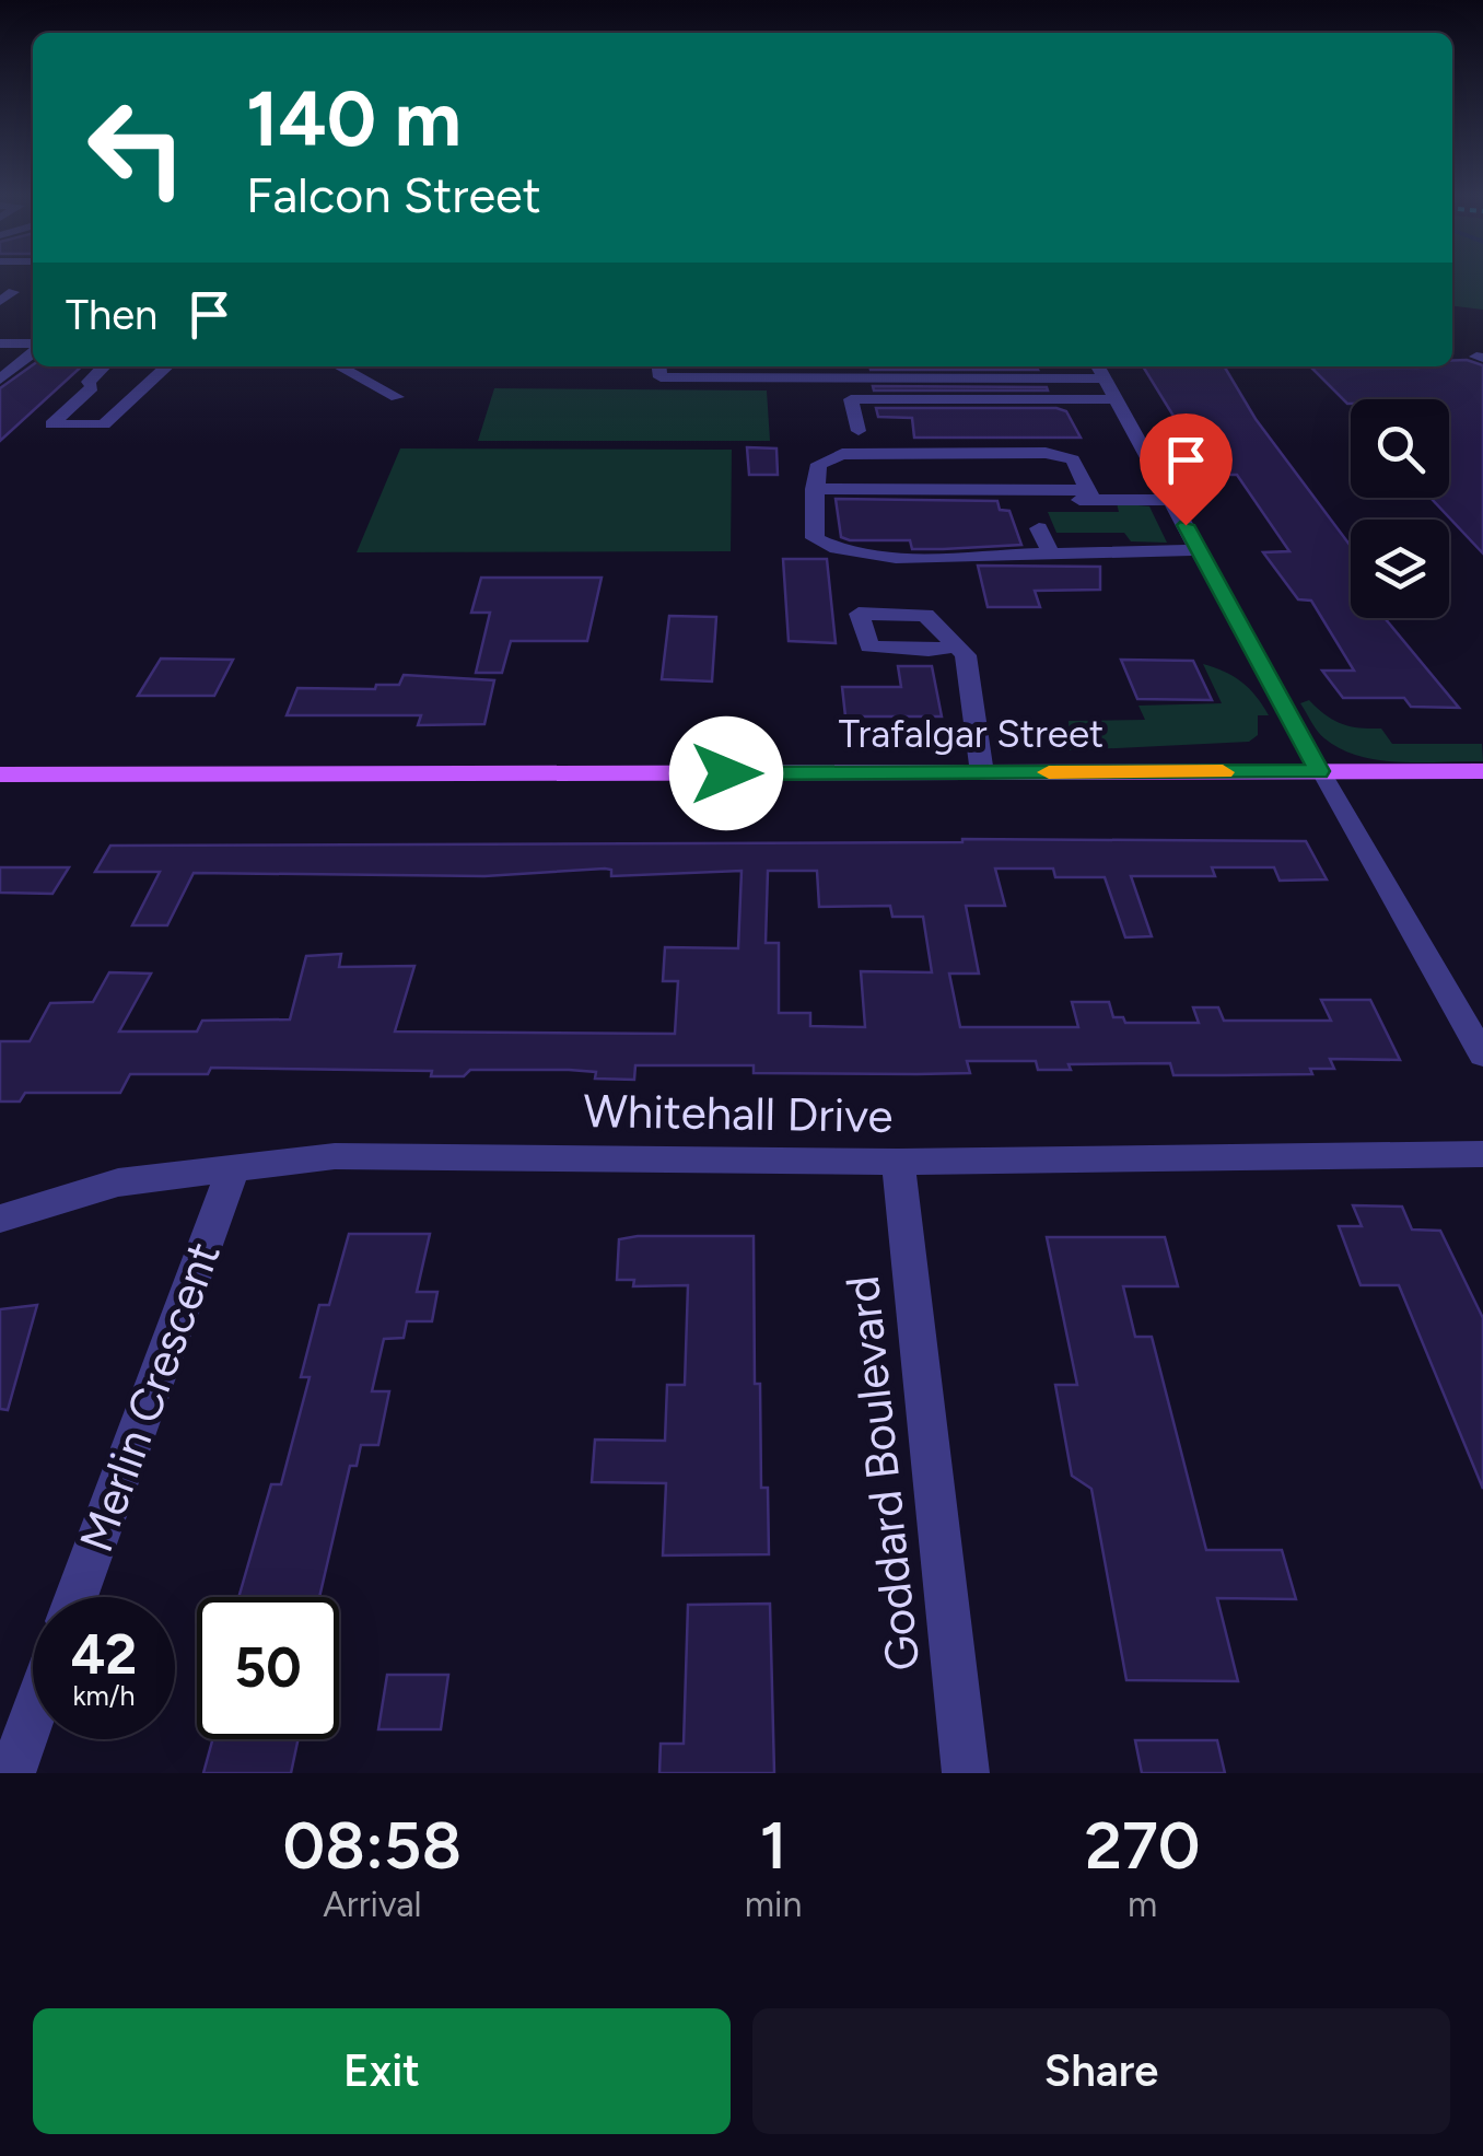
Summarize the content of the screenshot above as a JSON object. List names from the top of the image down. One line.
{"streets":{"main road":["Trafalgar Street"],"street":["Whitehall Drive","Merlin Crescent","Goddard Boulevard"]},"crossings":[["Whitehall Drive","Merlin Crescent"],["Whitehall Drive","Goddard Boulevard"]],"page":{"turn":["140 m","Falcon Street"],"then":"Then","speed":"42 km/h","limit":"50","eta":["08:58","Arrival","1","min","270","m"],"buttons":["Exit","Share"]}}
